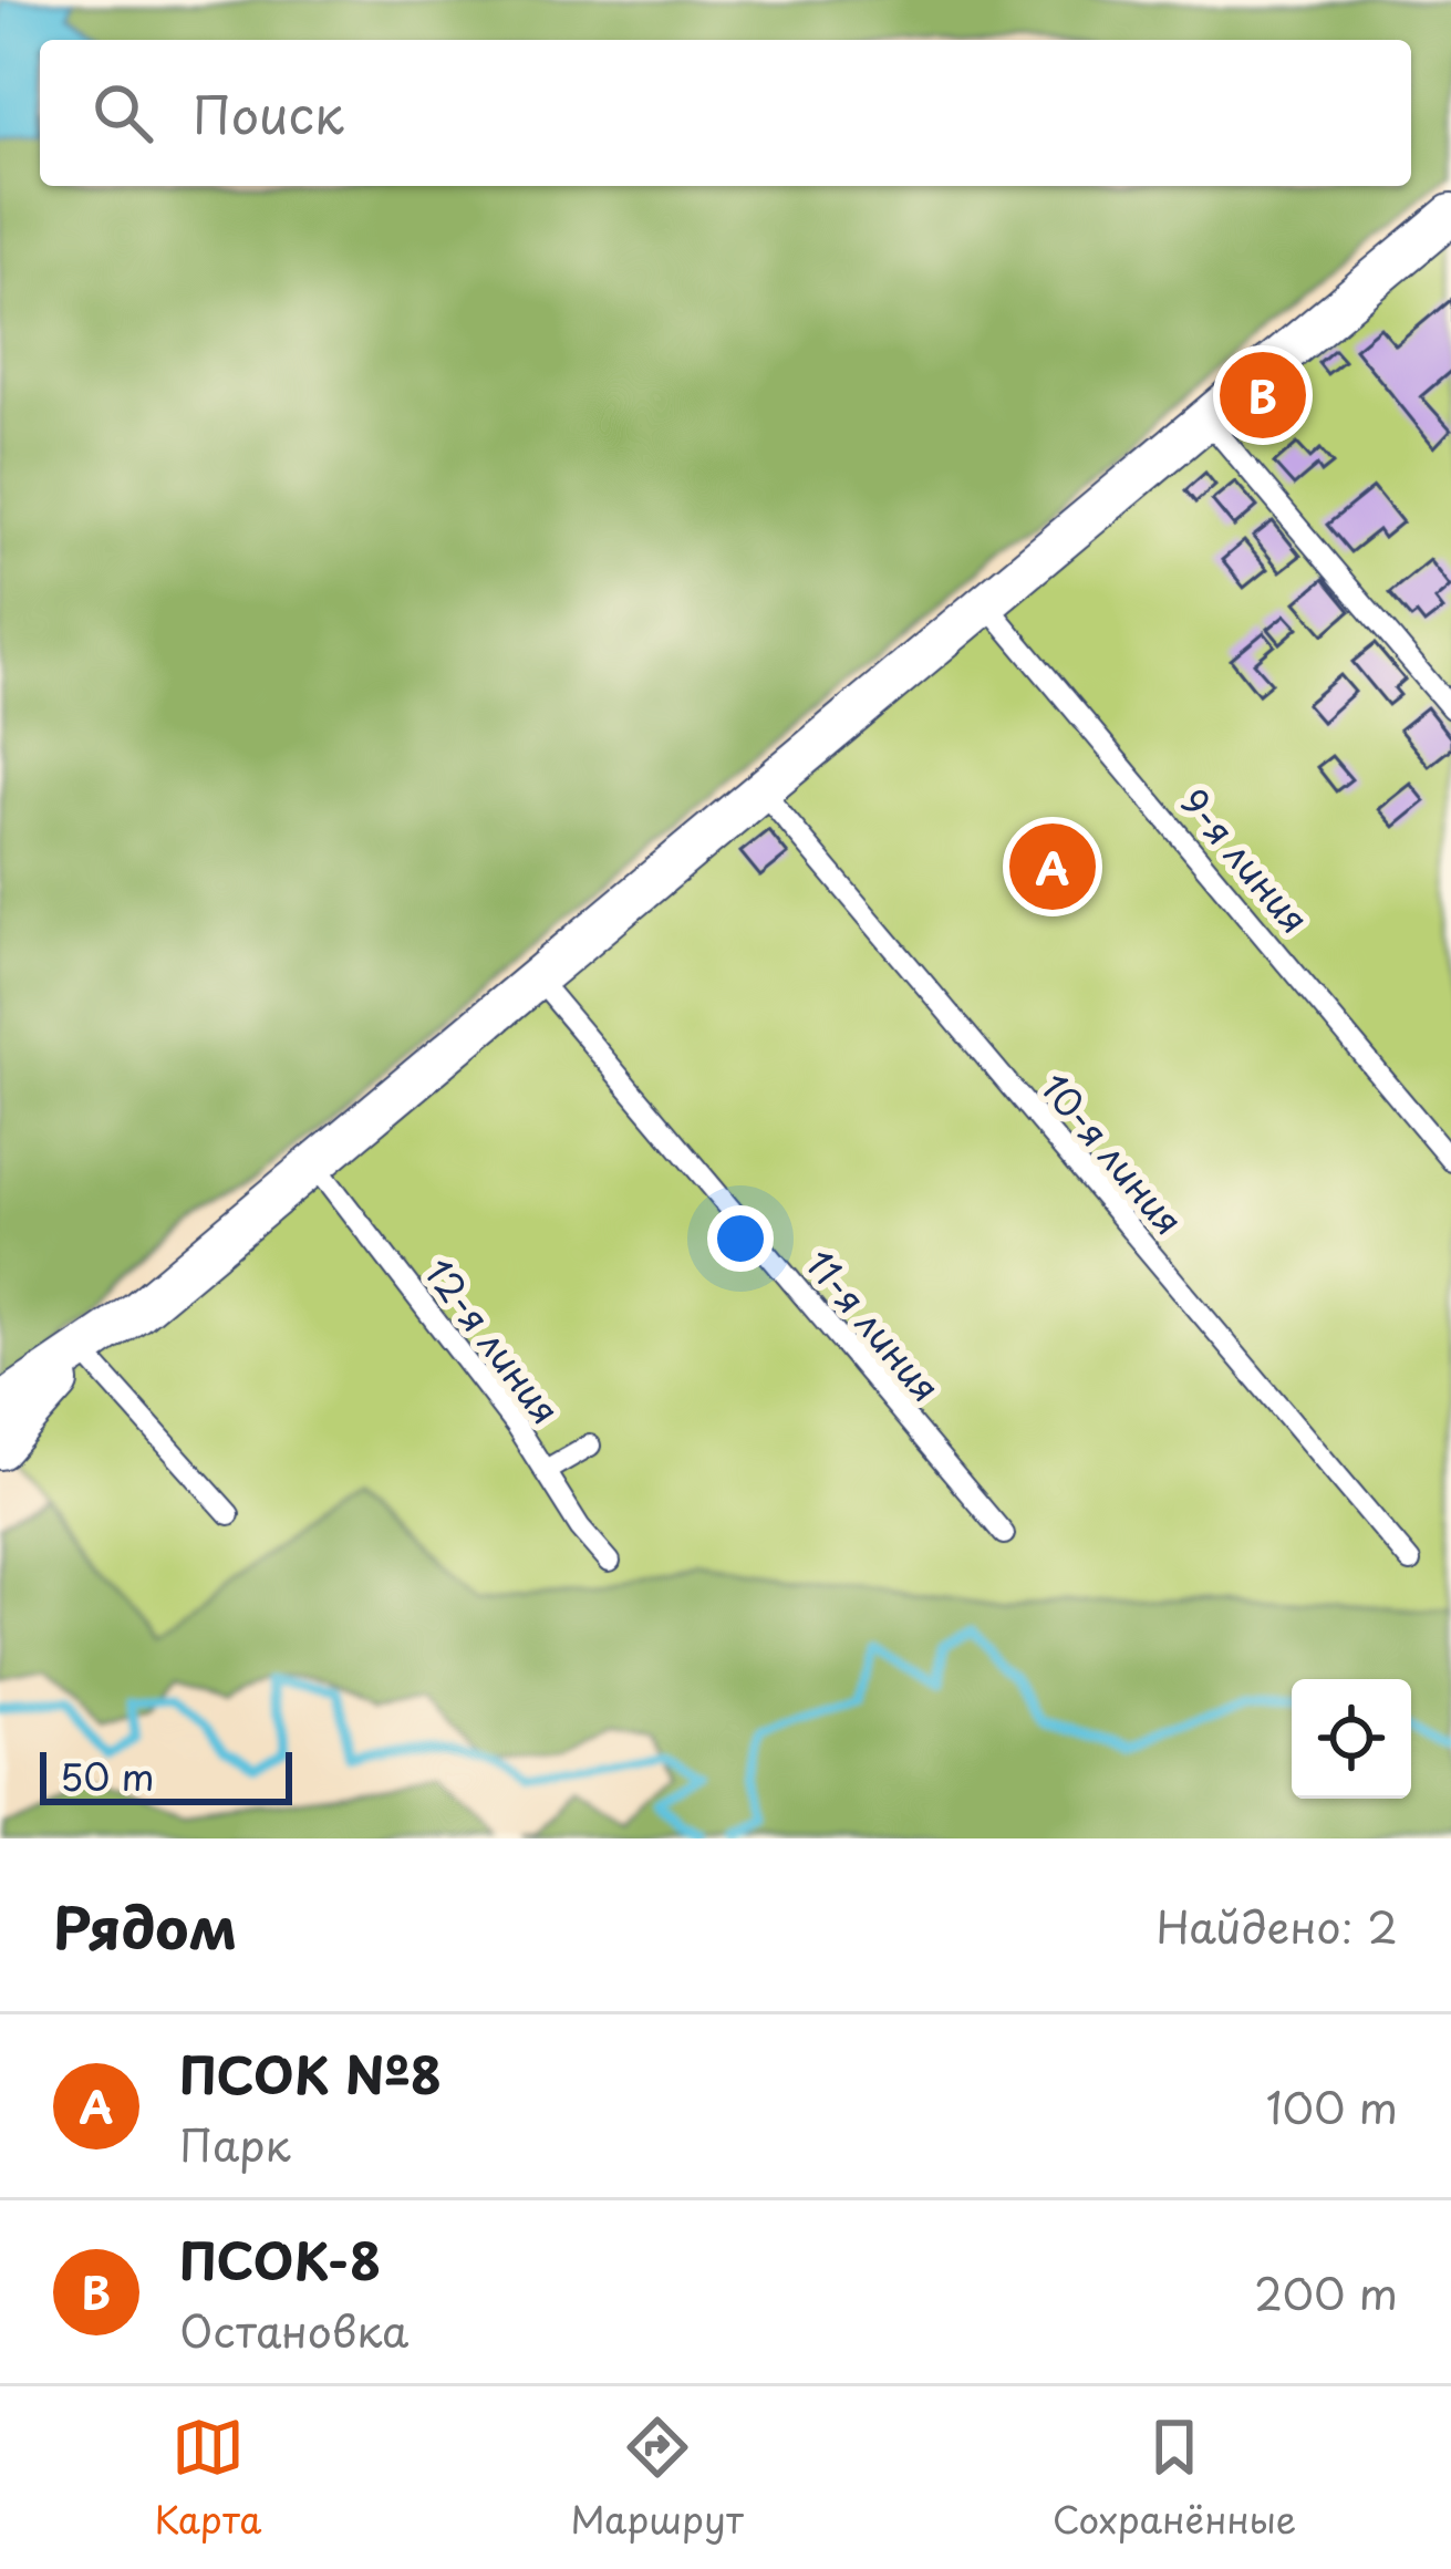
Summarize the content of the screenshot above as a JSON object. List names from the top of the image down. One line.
{"streets":{"lane":["9-я линия","10-я линия","11-я линия","12-я линия"]},"scale_bar":"50 m","page":{"search":"Поиск","pins":["B","A"],"scale":"50 m","heading":["Рядом","Найдено: 2"],"list":[{"mark":"A","name":"ПСОК №8","note":"Парк","value":"100 m"},{"mark":"B","name":"ПСОК-8","note":"Остановка","value":"200 m"}],"nav":["Карта","Маршрут","Сохранённые"]}}
